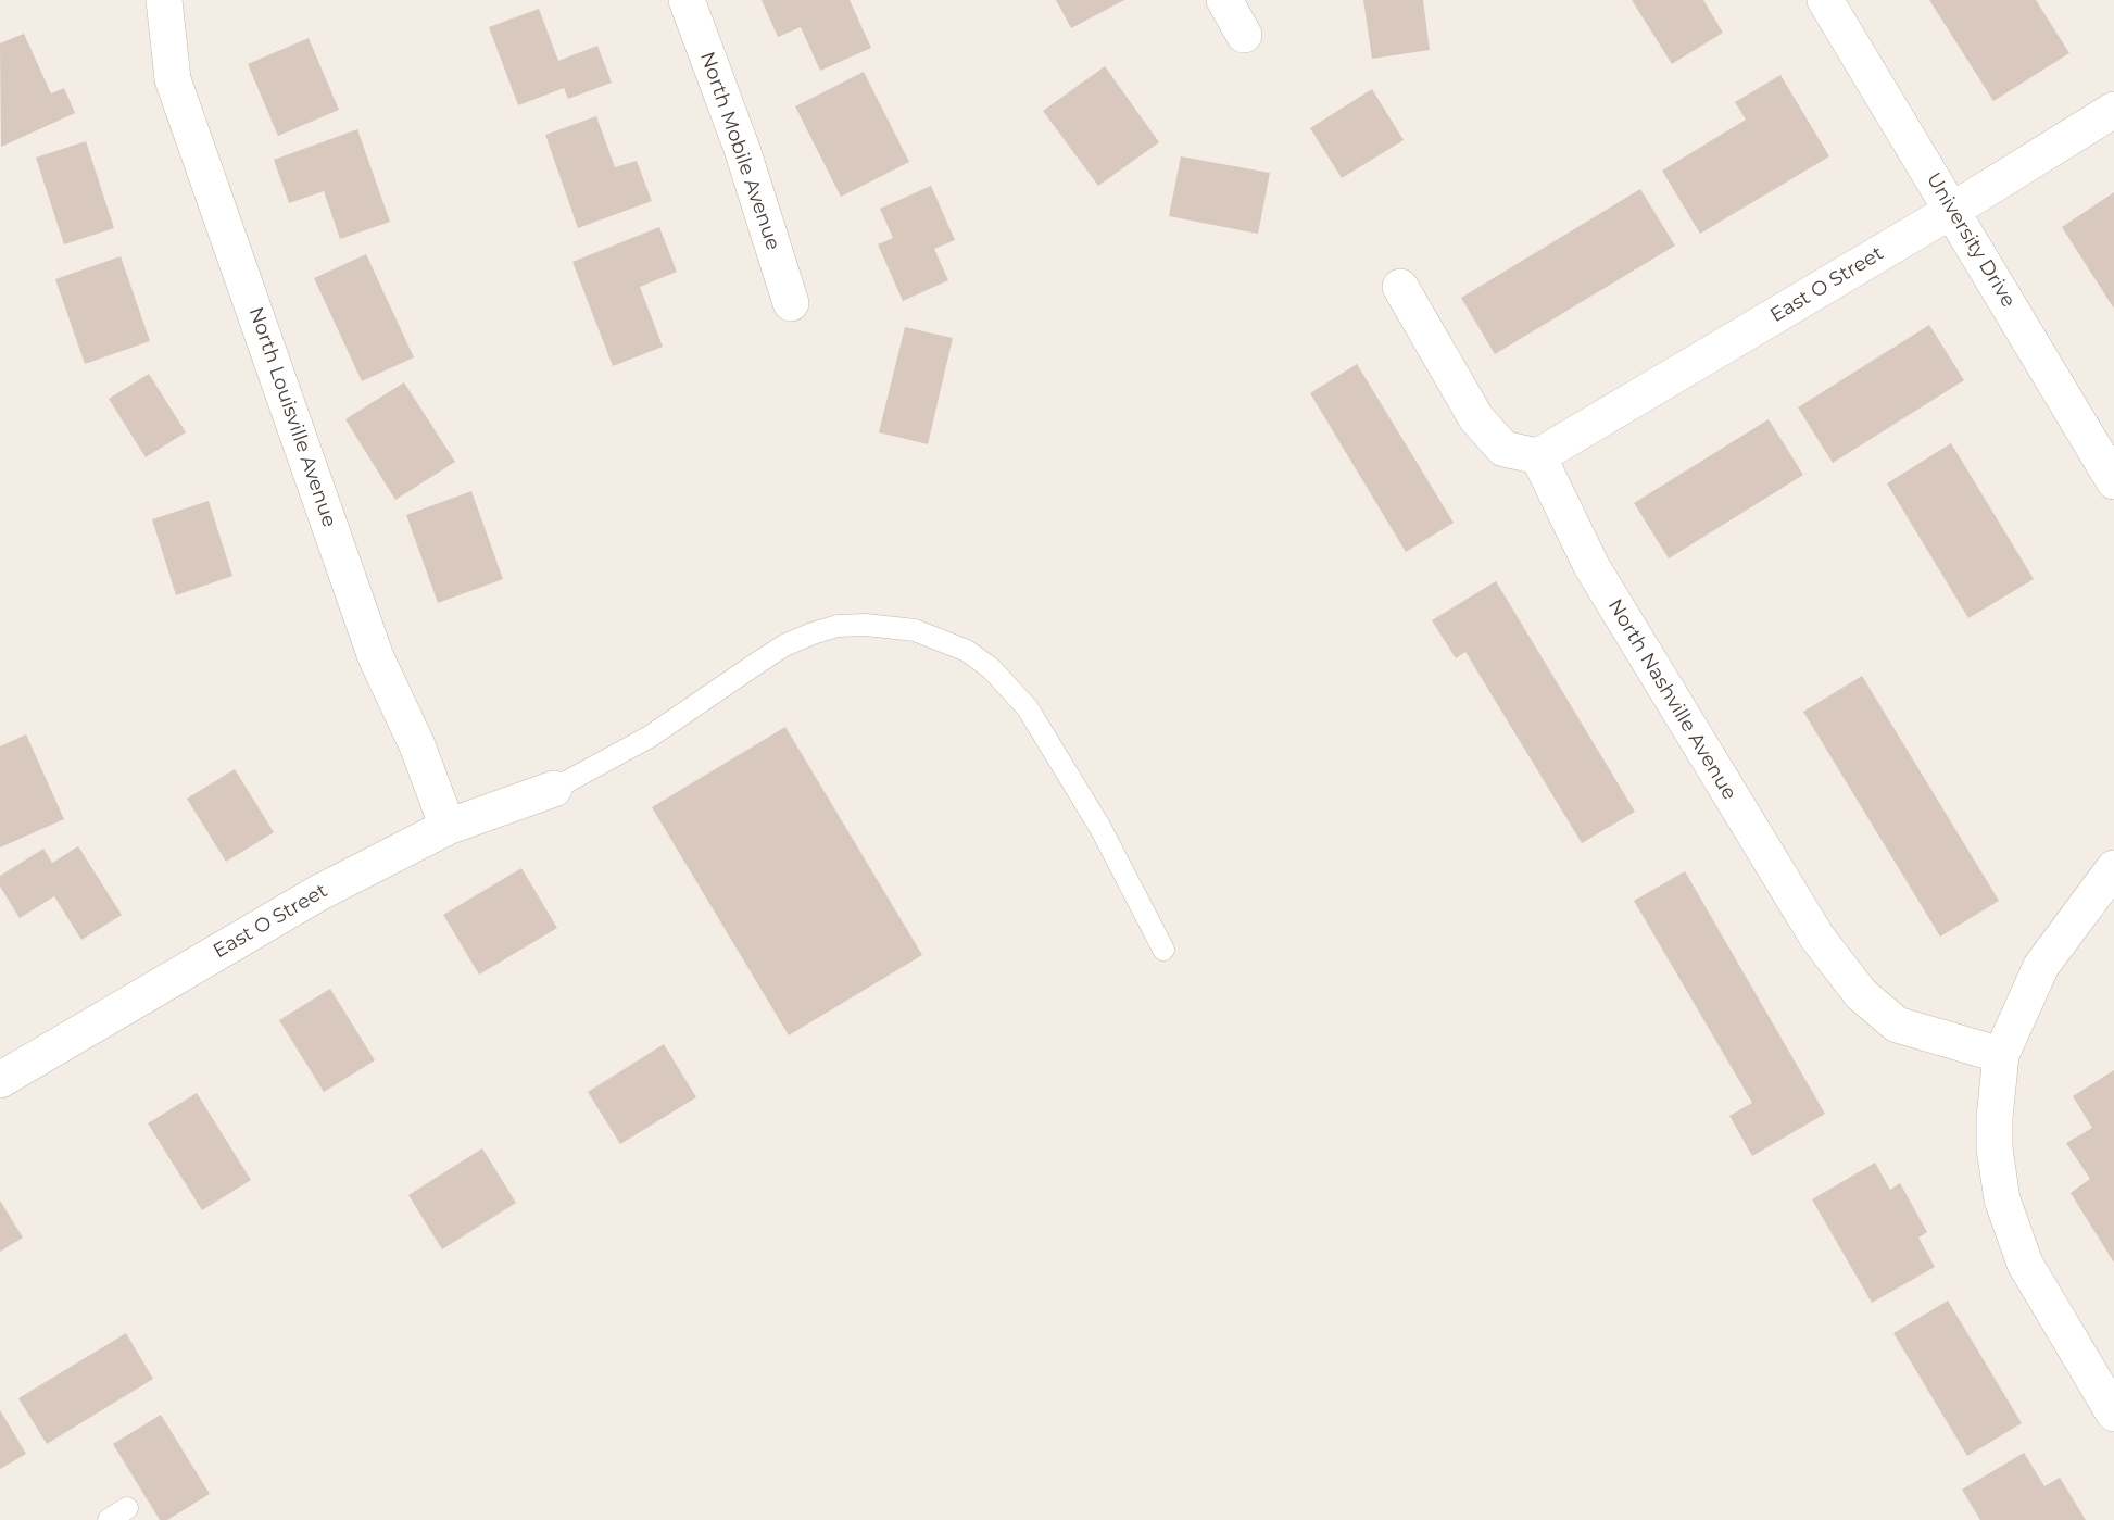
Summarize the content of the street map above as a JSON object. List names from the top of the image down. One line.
{"streets":{"street":["North Mobile Avenue","University Drive","East O Street","North Louisville Avenue","North Nashville Avenue"]},"crossings":[["University Drive","East O Street"],["East O Street","North Louisville Avenue"],["East O Street","North Nashville Avenue"]]}
